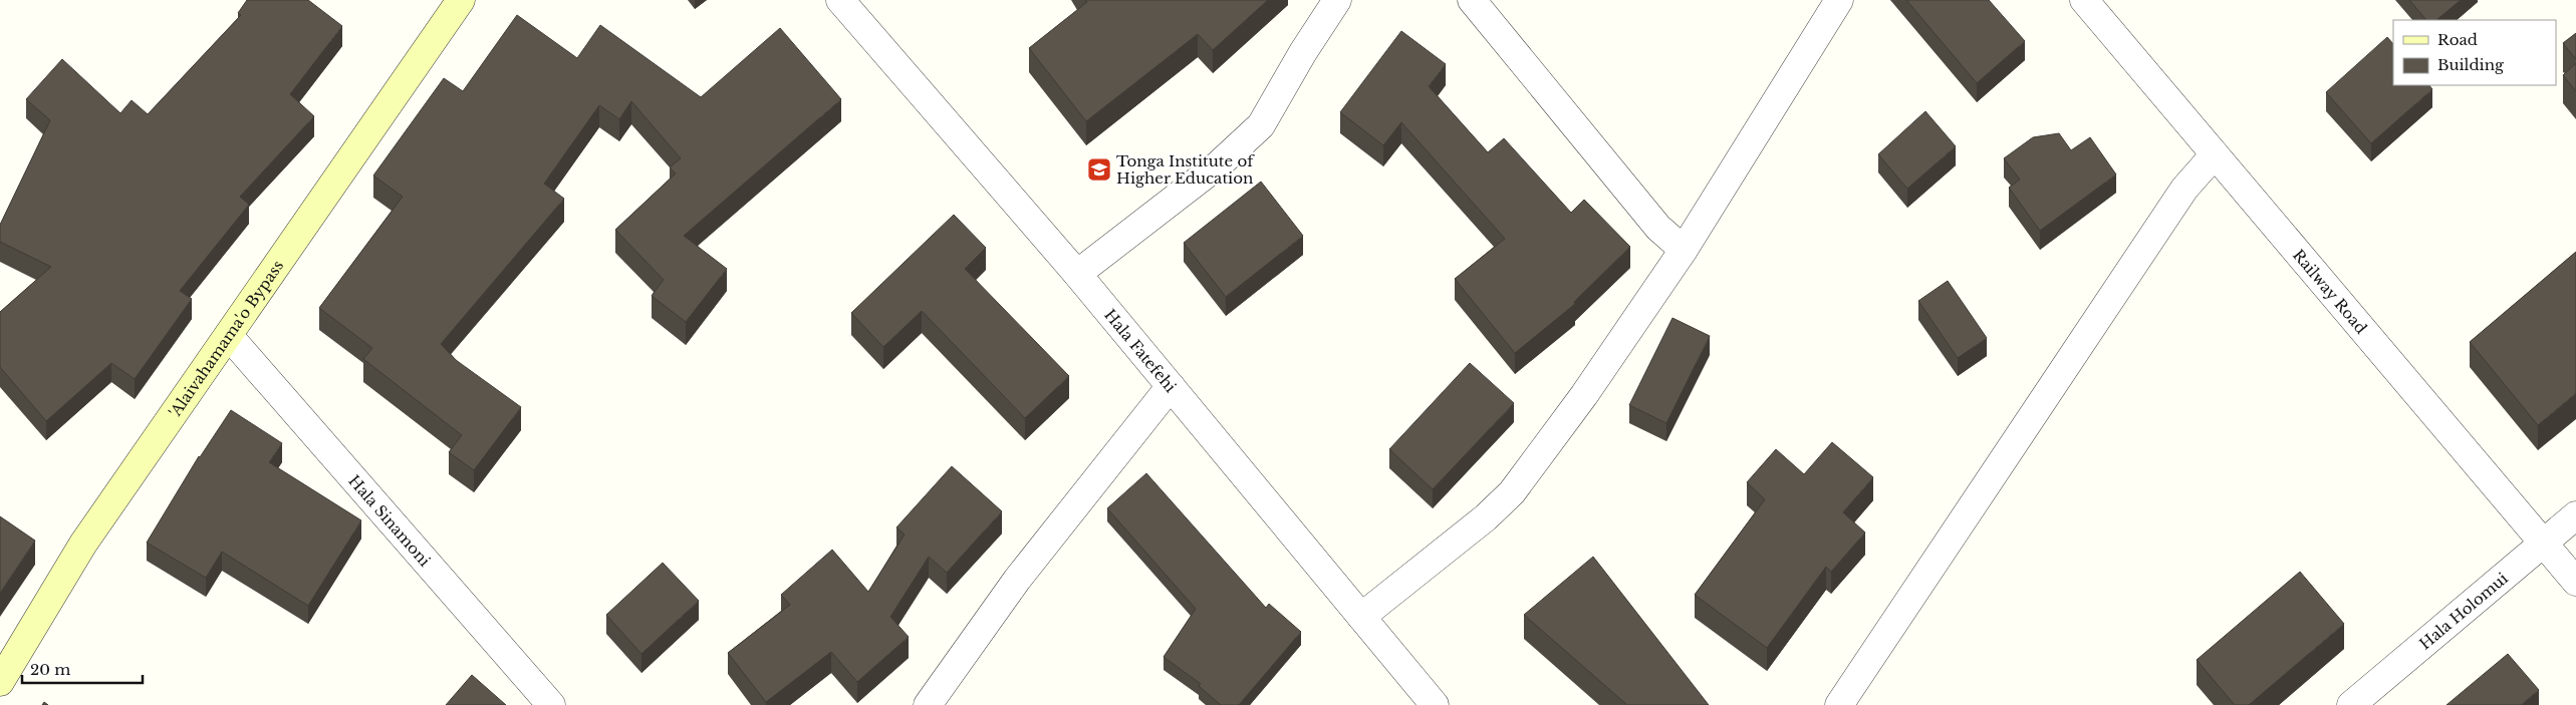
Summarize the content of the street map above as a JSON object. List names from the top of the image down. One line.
{"streets":{"main road":["'Alaivahamama'o Bypass"],"street":["Railway Road","Hala Fatefehi","Hala Sinamoni","Hala Holomui"]},"crossings":[["Railway Road","Hala Holomui"],["'Alaivahamama'o Bypass","Hala Sinamoni"]],"places":{"school or university":["Tonga Institute of Higher Education"]},"legend":["Road","Building"],"scale_bar":"20 m"}
